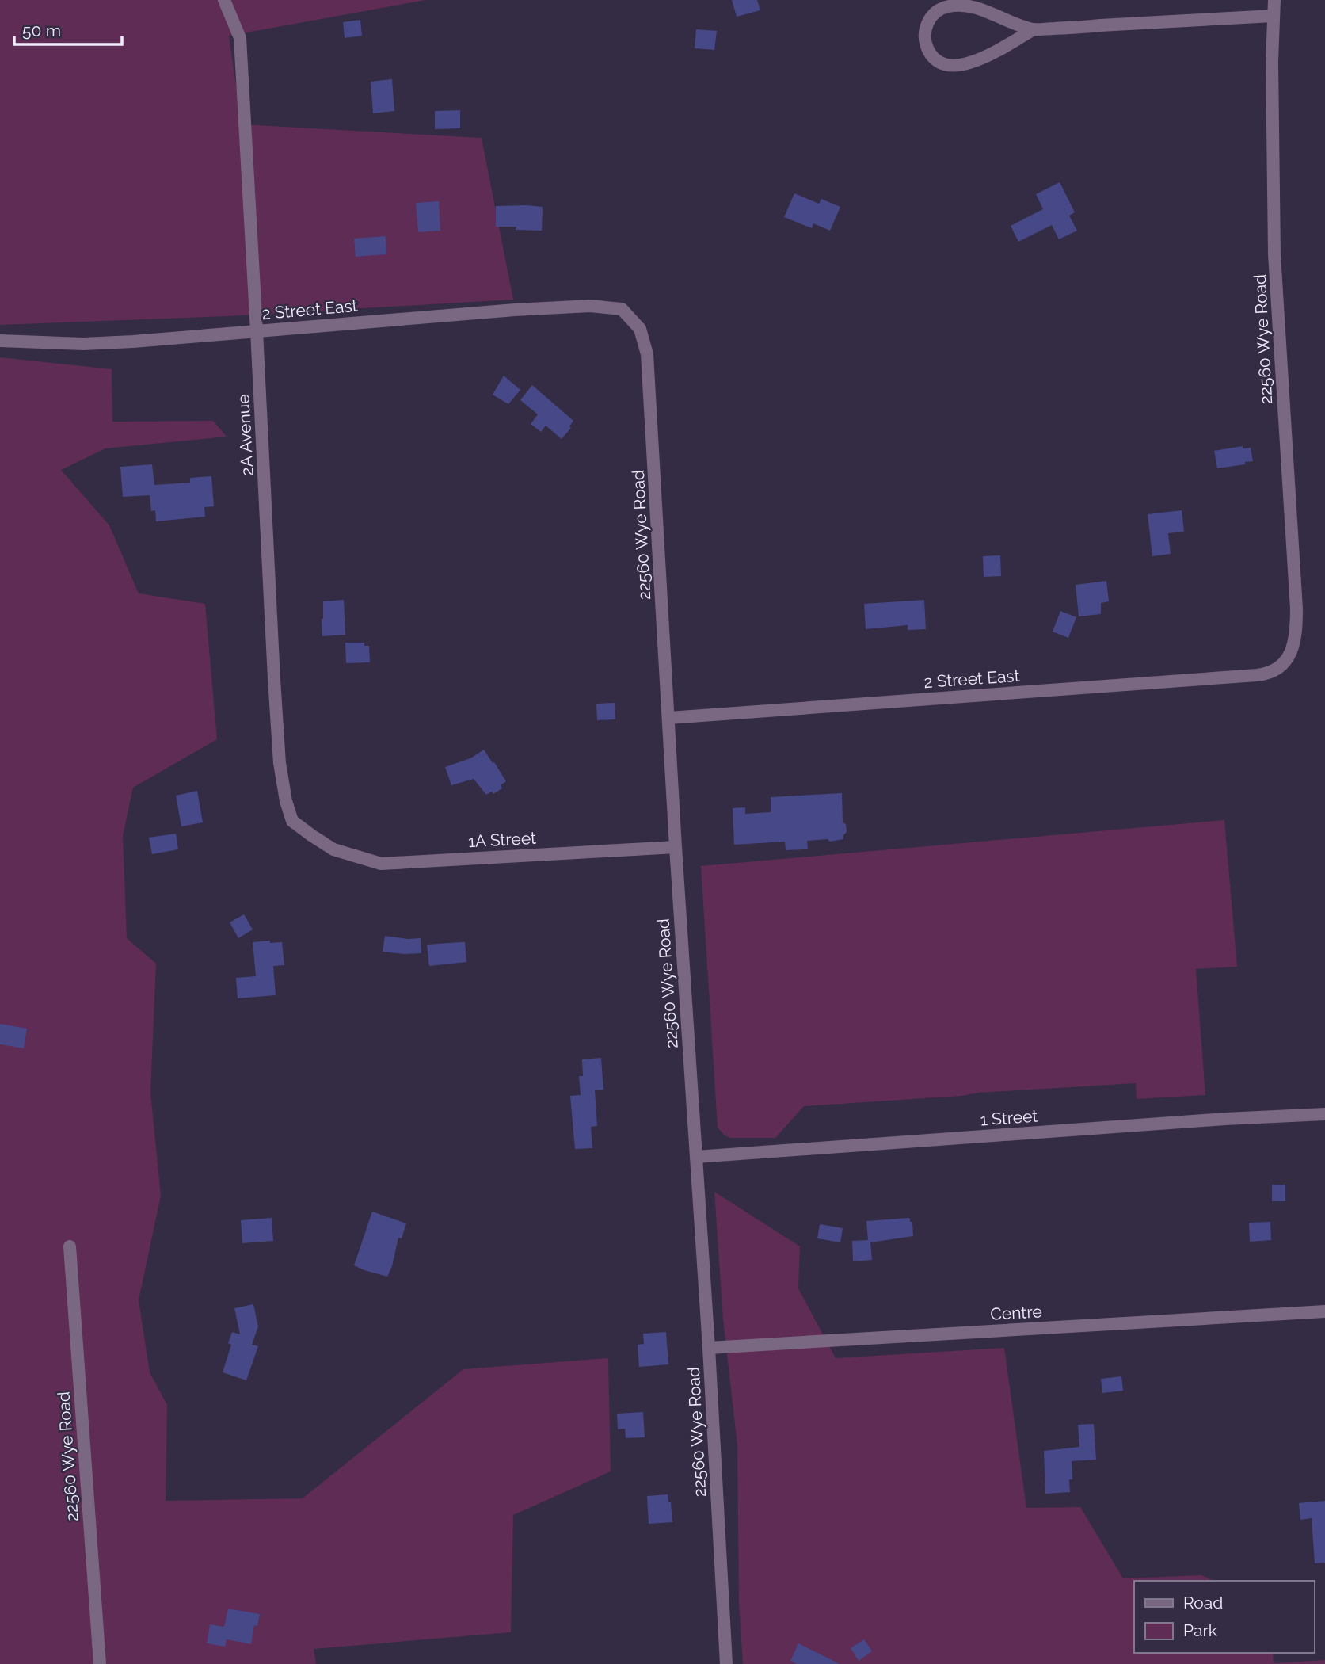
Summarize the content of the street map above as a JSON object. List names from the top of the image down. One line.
{"streets":{"street":["2 Street East","22560 Wye Road","2A Avenue","1A Street","1 Street","Centre"]},"crossings":[["2 Street East","22560 Wye Road"],["2 Street East","2A Avenue"],["22560 Wye Road","1A Street"],["22560 Wye Road","1 Street"],["22560 Wye Road","Centre"],["2A Avenue","1A Street"]],"legend":["Road","Park"],"scale_bar":"50 m"}
